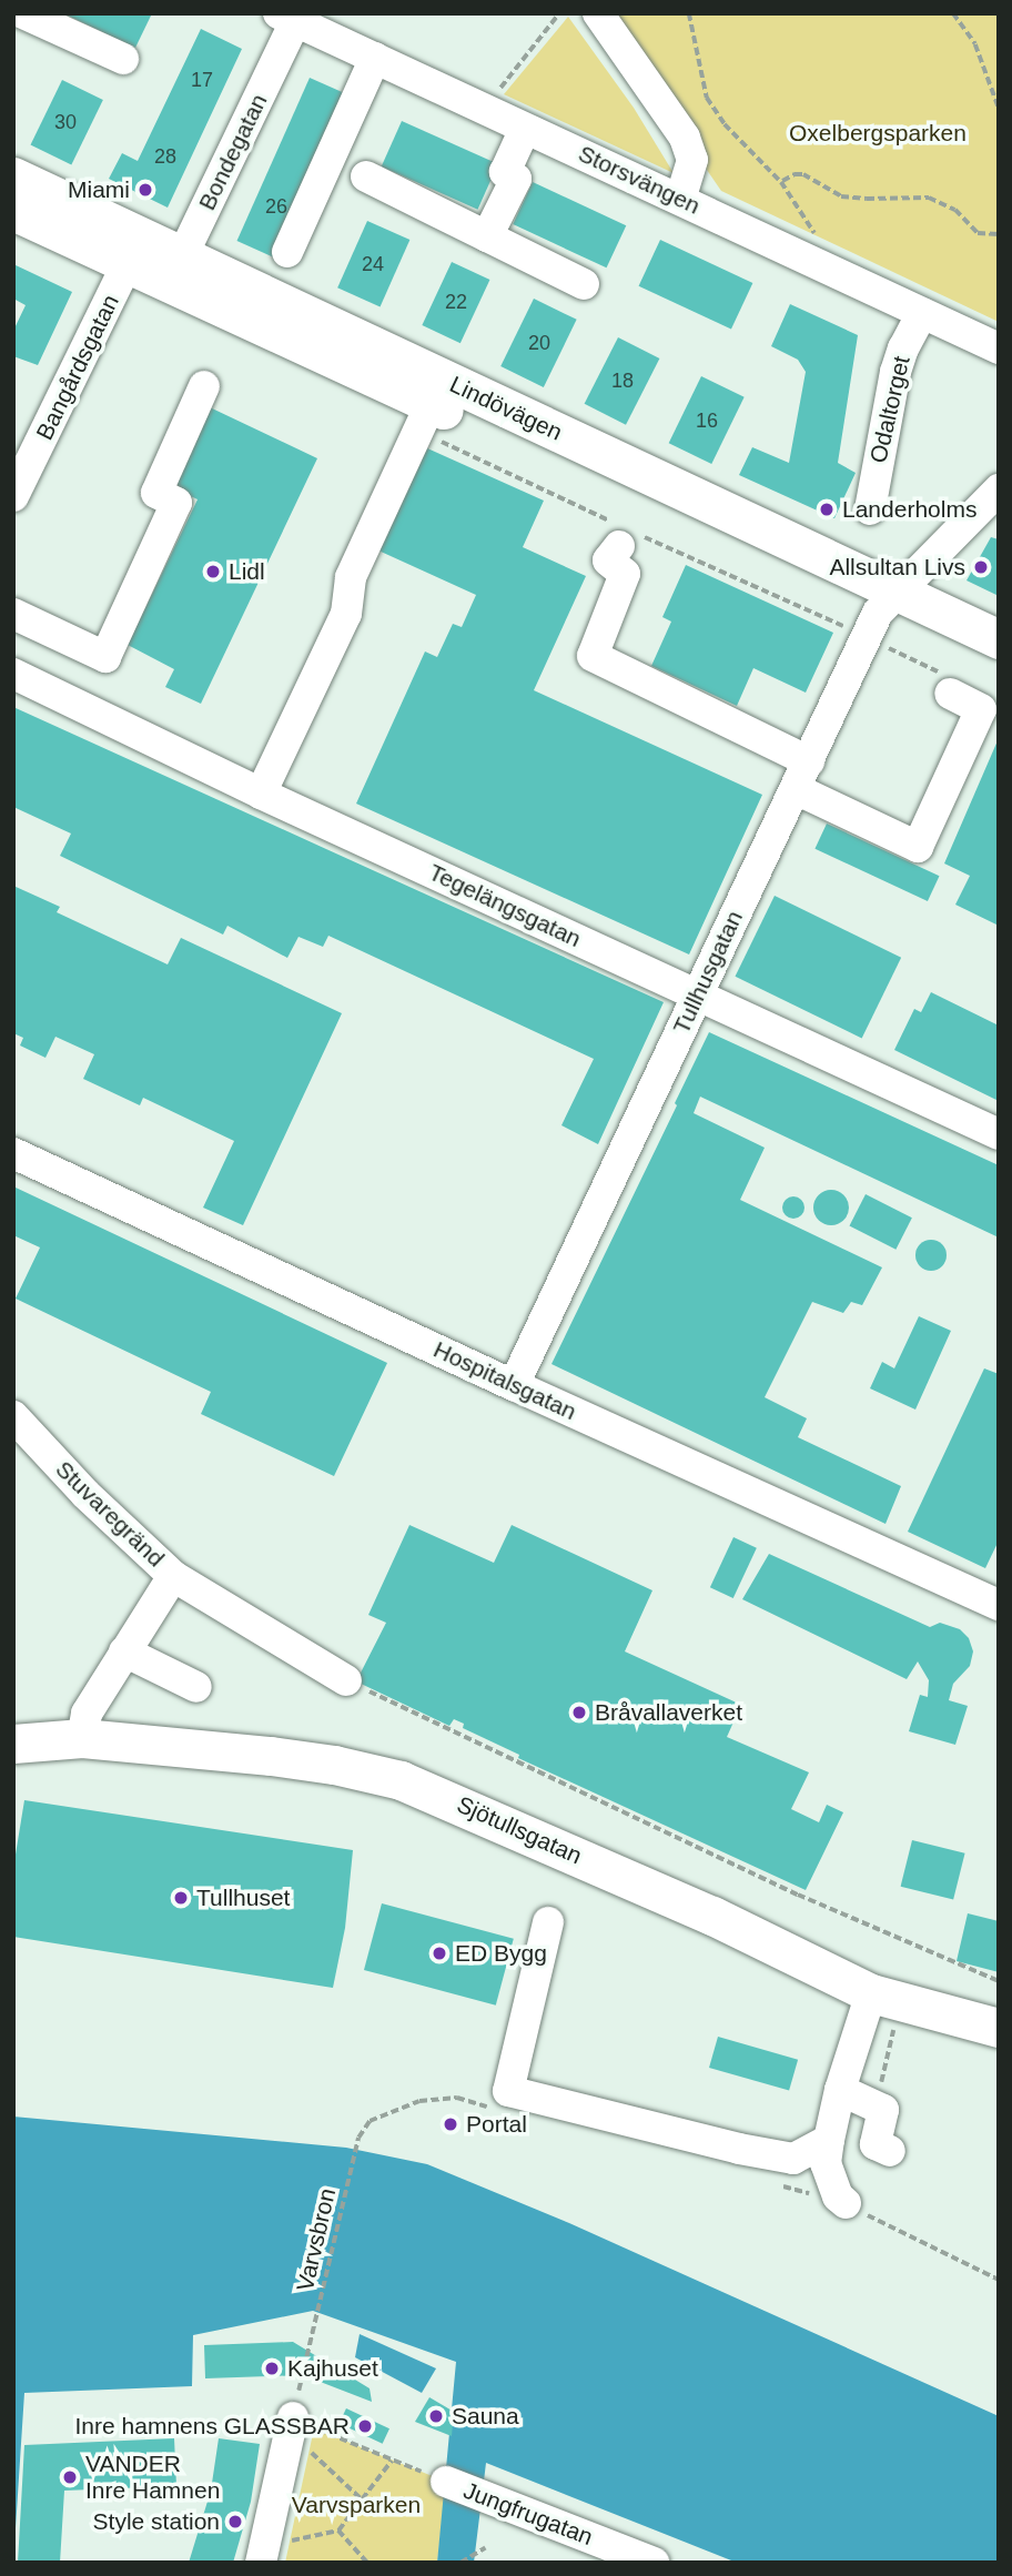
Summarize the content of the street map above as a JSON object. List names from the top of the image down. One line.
{"streets":{"main road":["Lindövägen","Sjötullsgatan"],"street":["Bondegatan","Storsvängen","Bangårdsgatan","Odaltorget","Tegelängsgatan","Tullhusgatan","Hospitalsgatan","Stuvaregränd","Jungfrugatan"],"path":["Varvsbron"]},"crossings":[["Bondegatan","Storsvängen"],["Bondegatan","Lindövägen"],["Storsvängen","Odaltorget"],["Bangårdsgatan","Lindövägen"],["Lindövägen","Tullhusgatan"],["Tegelängsgatan","Tullhusgatan"],["Tullhusgatan","Hospitalsgatan"],["Stuvaregränd","Sjötullsgatan"]],"parks":["Oxelbergsparken","Varvsparken"],"places":["Miami","Landerholms","Allsultan Livs","Lidl","Bråvallaverket","Tullhuset","ED Bygg","Portal","Kajhuset","Sauna","Inre hamnens GLASSBAR","VANDER Inre Hamnen","Style station"],"house_numbers":["17","30","28","26","24","22","20","18","16"]}
